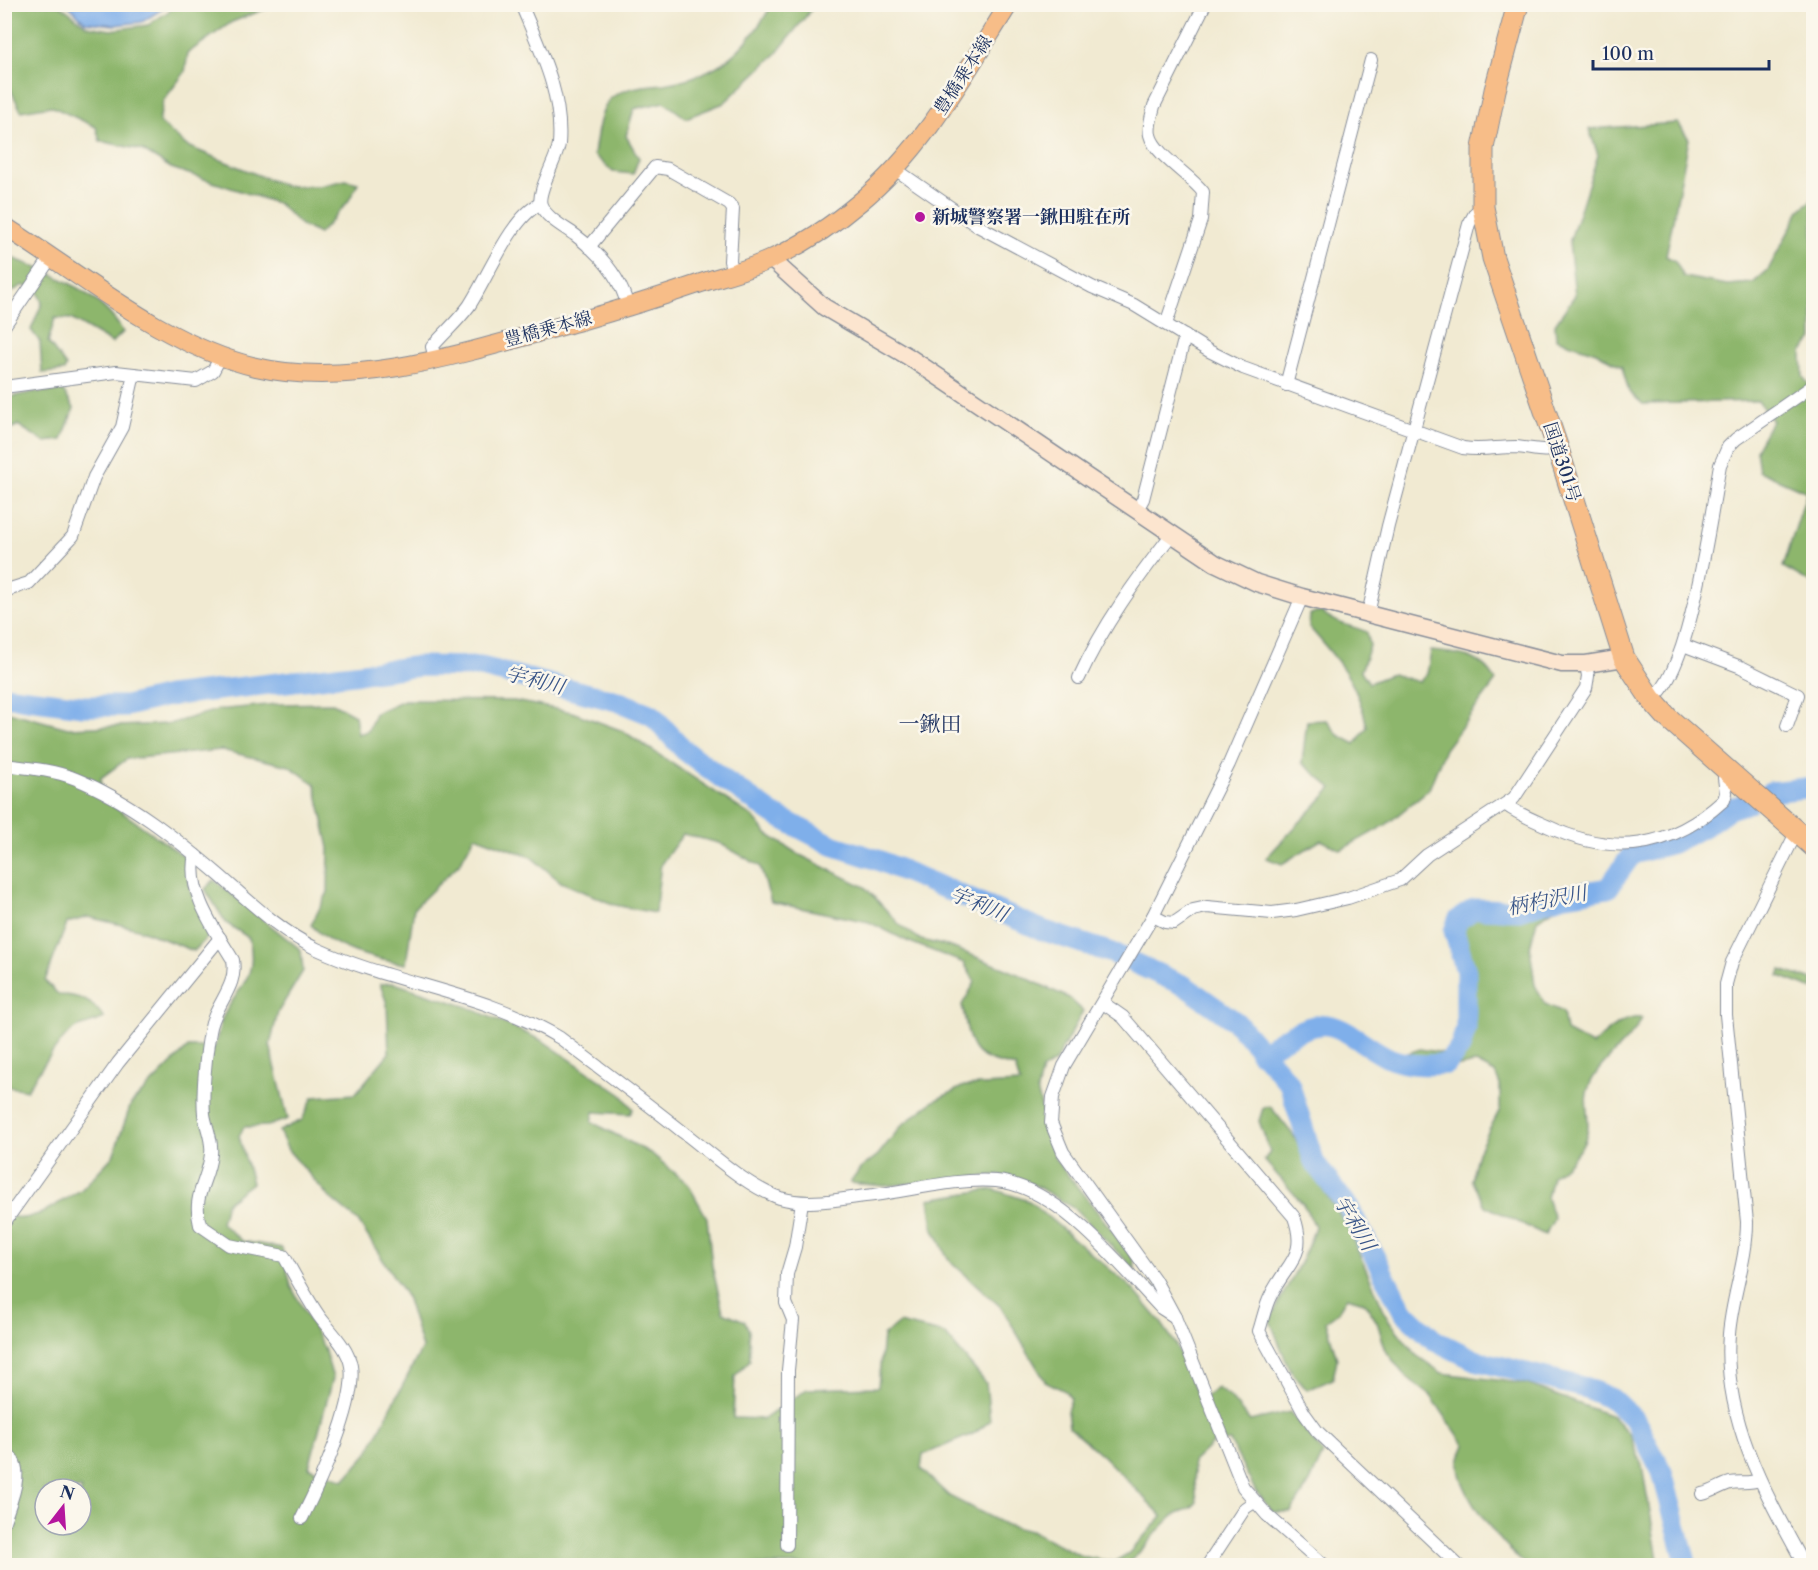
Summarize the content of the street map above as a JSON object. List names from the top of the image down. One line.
{"streets":{"highway":["国道301号"],"main road":["豊橋乗本線"]},"districts":["一鍬田"],"water":["宇利川","柄杓沢川"],"places":["新城警察署一鍬田駐在所"],"scale_bar":"100 m","north":"top"}
